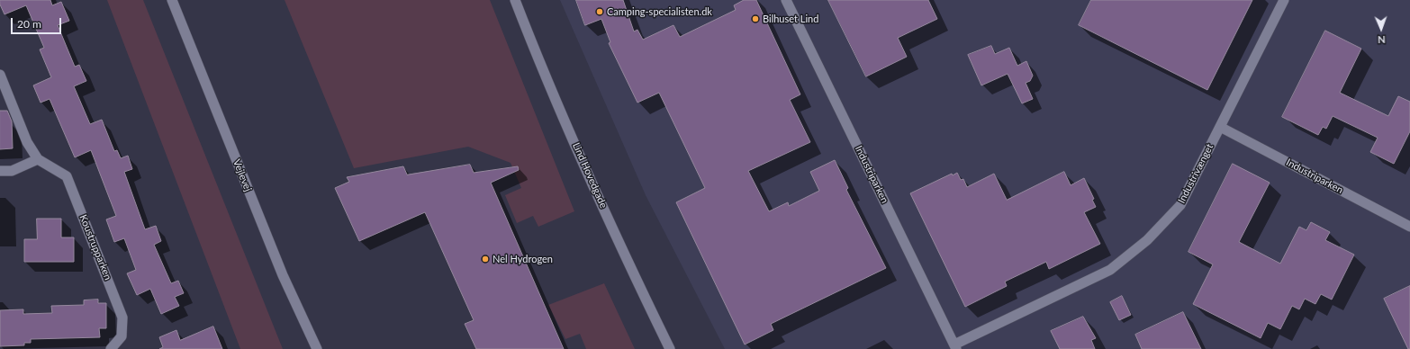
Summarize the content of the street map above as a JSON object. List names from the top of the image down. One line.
{"streets":{"street":["Industrivænget","Industriparken","Vejlevej","Lind Hovedgade","Koustrupparken"]},"crossings":[["Industrivænget","Industriparken"]],"places":["Camping-specialisten.dk","Bilhuset Lind","Nel Hydrogen"],"scale_bar":"20 m","north":"bottom"}
